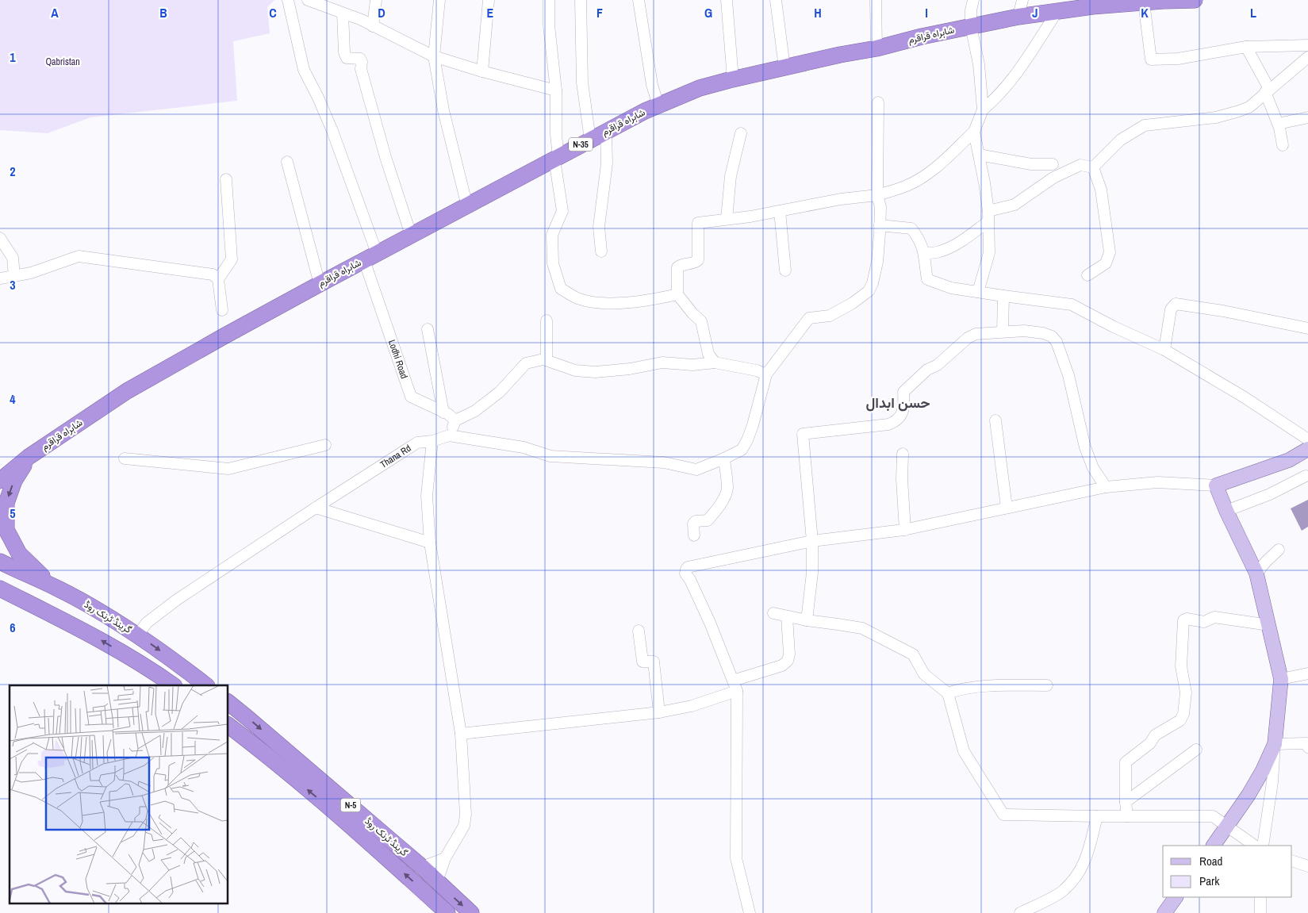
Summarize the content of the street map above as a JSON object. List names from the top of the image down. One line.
{"streets":{"highway":["شاہراہ قراقرم","N-35","گرینڈ ٹرنک روڈ","N-5"],"street":["Lodhi Road","Thana Rd"]},"crossings":[["شاہراہ قراقرم","Lodhi Road"],["Thana Rd","گرینڈ ٹرنک روڈ"]],"districts":["حسن ابدال"],"parks":["Qabristan"],"legend":["Road","Park"],"grid":{"columns":["A","B","C","D","E","F","G","H","I","J","K","L"],"rows":["1","2","3","4","5","6"]}}
